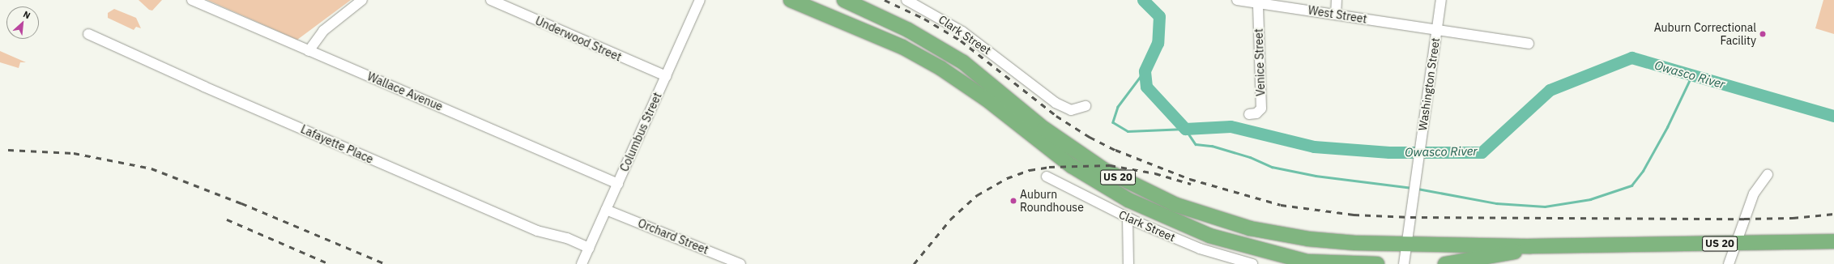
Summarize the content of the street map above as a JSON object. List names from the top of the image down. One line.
{"streets":{"highway":["US 20"],"street":["West Street","Clark Street","Underwood Street","Venice Street","Washington Street","Wallace Avenue","Columbus Street","Lafayette Place","Orchard Street"]},"crossings":[["West Street","Venice Street"],["West Street","Washington Street"],["Underwood Street","Columbus Street"],["Washington Street","US 20"],["Wallace Avenue","Columbus Street"],["Columbus Street","Lafayette Place"],["Columbus Street","Orchard Street"]],"water":["Owasco River"],"places":["Auburn Correctional Facility","Auburn Roundhouse"],"north":"top right"}
